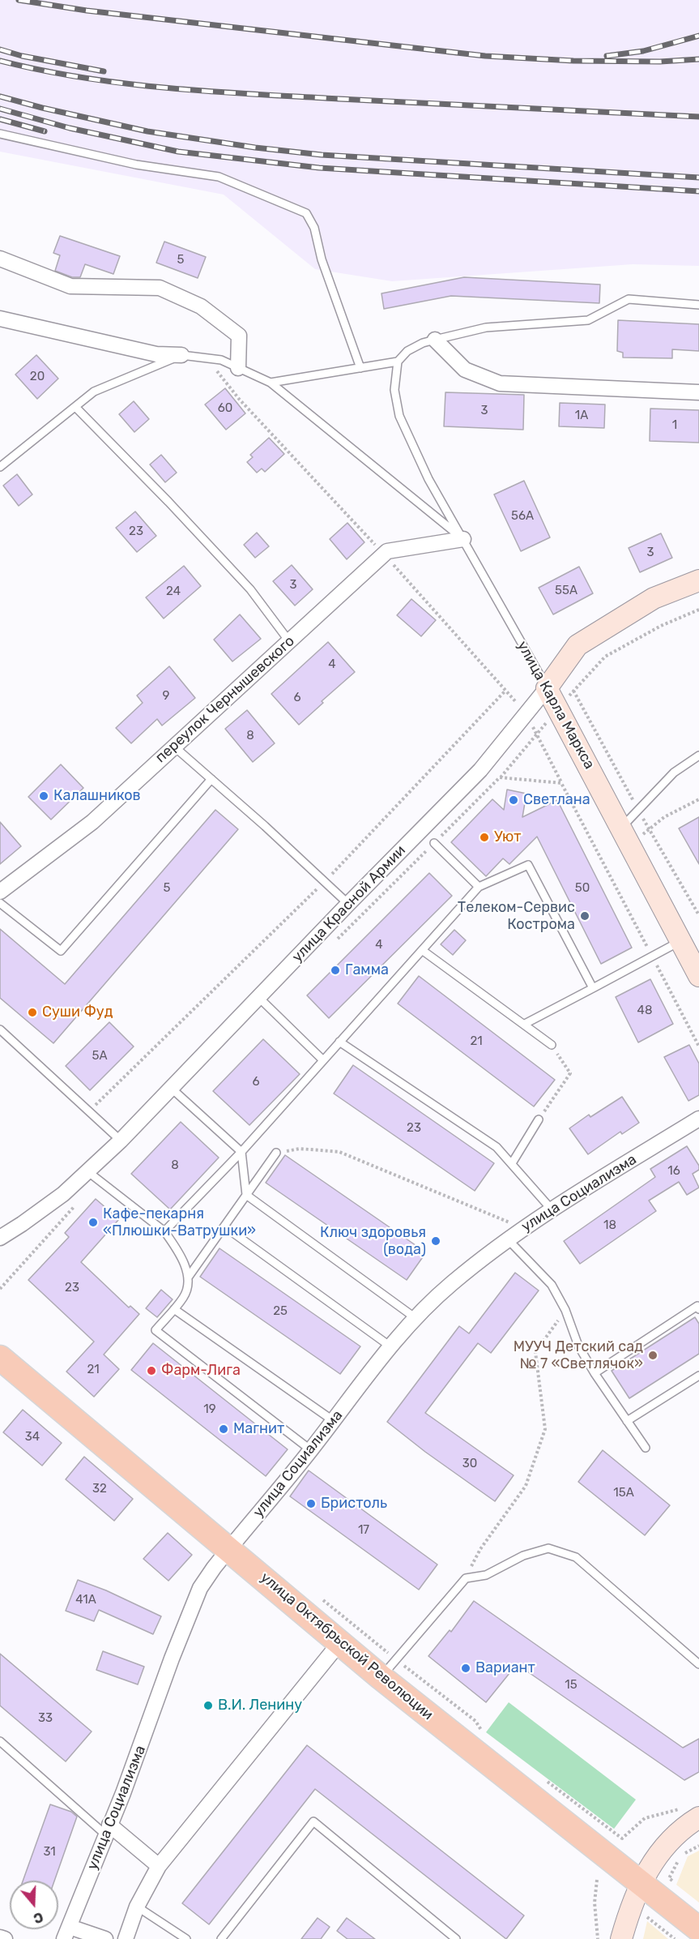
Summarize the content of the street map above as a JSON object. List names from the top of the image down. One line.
{"streets":{"main road":["улица Карла Маркса","улица Красной Армии","улица Октябрьской Революции"],"street":["переулок Чернышевского","улица Социализма"]},"crossings":[["переулок Чернышевского","улица Карла Маркса"],["улица Карла Маркса","улица Красной Армии"],["улица Социализма","улица Октябрьской Революции"]],"places":["Калашников","Светлана","Уют","Телеком-Сервис Кострома","Гамма","Суши Фуд","Кафе-пекарня «Плюшки-Ватрушки»","Ключ здоровья (вода)","МУУЧ Детский сад № 7 «Светлячок»","Фарм-Лига","Магнит","Бристоль","Вариант","В.И. Ленину"],"house_numbers":["5","20","60","3","1А","1","56А","23","3","3","55А","24","4","9","6","8","5","50","4","48","21","5А","6","23","8","16","18","23","25","21","19","34","30","32","15А","17","41А","15","33","31"],"north":"bottom"}
